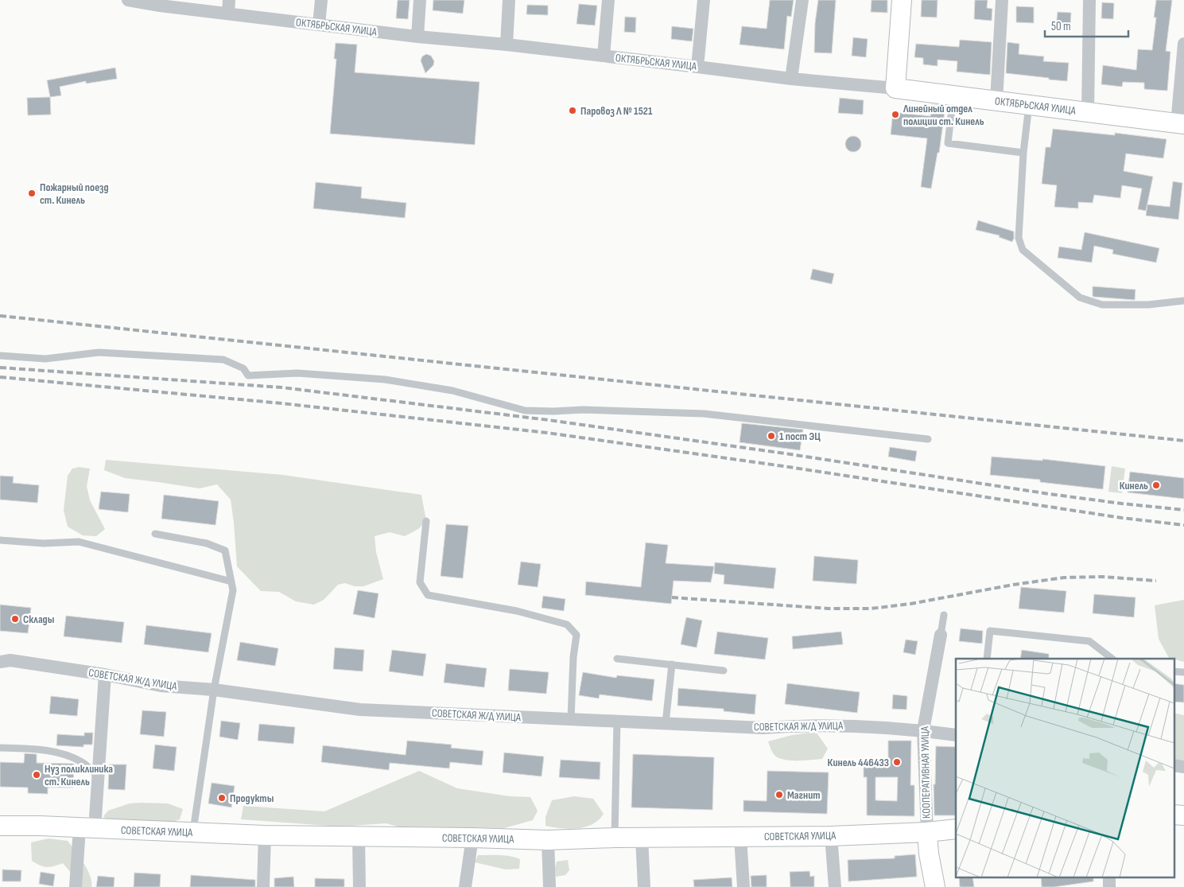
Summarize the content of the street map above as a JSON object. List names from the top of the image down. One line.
{"streets":{"main road":["ОКТЯБРЬСКАЯ УЛИЦА","КООПЕРАТИВНАЯ УЛИЦА","СОВЕТСКАЯ УЛИЦА"],"street":["СОВЕТСКАЯ Ж/Д УЛИЦА"]},"crossings":[["СОВЕТСКАЯ Ж/Д УЛИЦА","КООПЕРАТИВНАЯ УЛИЦА"],["КООПЕРАТИВНАЯ УЛИЦА","СОВЕТСКАЯ УЛИЦА"]],"places":["Паровоз Л № 1521","Линейный отдел полиции ст. Кинель","Пожарный поезд ст. Кинель","1 пост ЭЦ","Кинель","Склады","Кинель 446433","Нуз поликлиника ст. Кинель","Магнит","Продукты"],"scale_bar":"50 m"}
